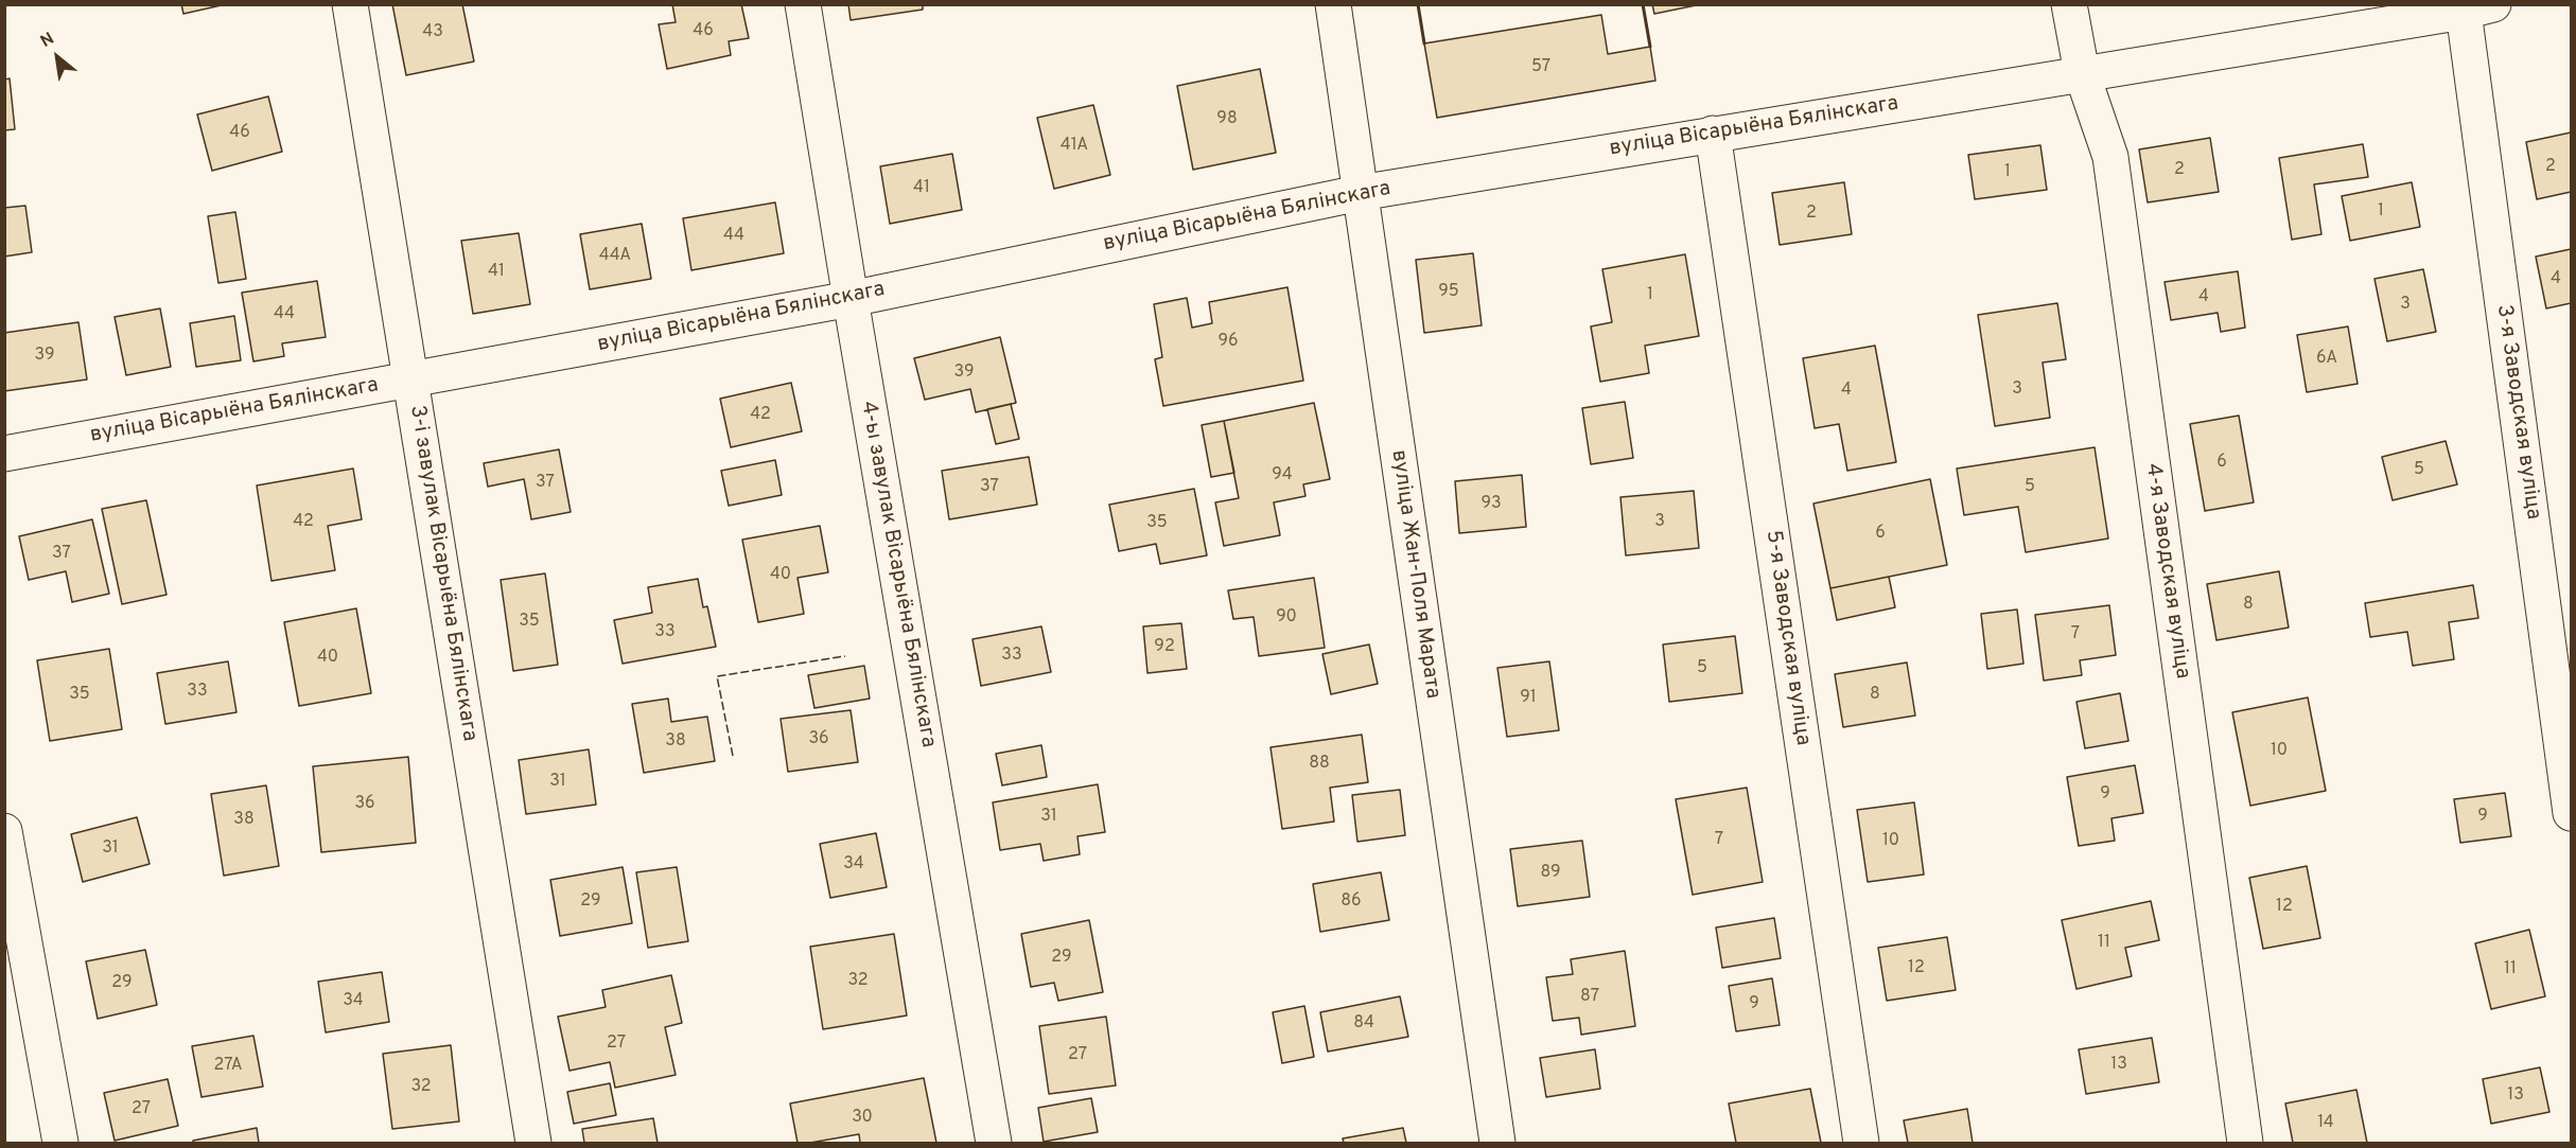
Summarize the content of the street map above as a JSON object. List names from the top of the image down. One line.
{"streets":{"street":["вуліца Вісарыёна Бялінскага","3-я Заводская вуліца","4-я Заводская вуліца","3-і завулак Вісарыёна Бялінскага","4-ы завулак Вісарыёна Бялінскага","вуліца Жан-Поля Марата","5-я Заводская вуліца"]},"crossings":[["вуліца Вісарыёна Бялінскага","3-я Заводская вуліца"],["вуліца Вісарыёна Бялінскага","4-я Заводская вуліца"],["вуліца Вісарыёна Бялінскага","3-і завулак Вісарыёна Бялінскага"],["вуліца Вісарыёна Бялінскага","4-ы завулак Вісарыёна Бялінскага"],["вуліца Вісарыёна Бялінскага","вуліца Жан-Поля Марата"],["вуліца Вісарыёна Бялінскага","5-я Заводская вуліца"]],"house_numbers":["46","43","57","98","46","41А","2","2","1","41","1","2","44","44А","41","4","95","1","4","3","44","96","39","6А","39","3","4","42","6","5","94","37","37","5","93","42","3","35","6","37","40","8","90","35","33","7","92","33","40","5","33","35","8","91","36","38","10","88","31","9","36","31","9","38","7","10","31","34","89","29","86","12","11","29","12","11","32","29","87","34","9","84","27","27","13","27А","32","13","27","30","14"],"north":"top left"}
